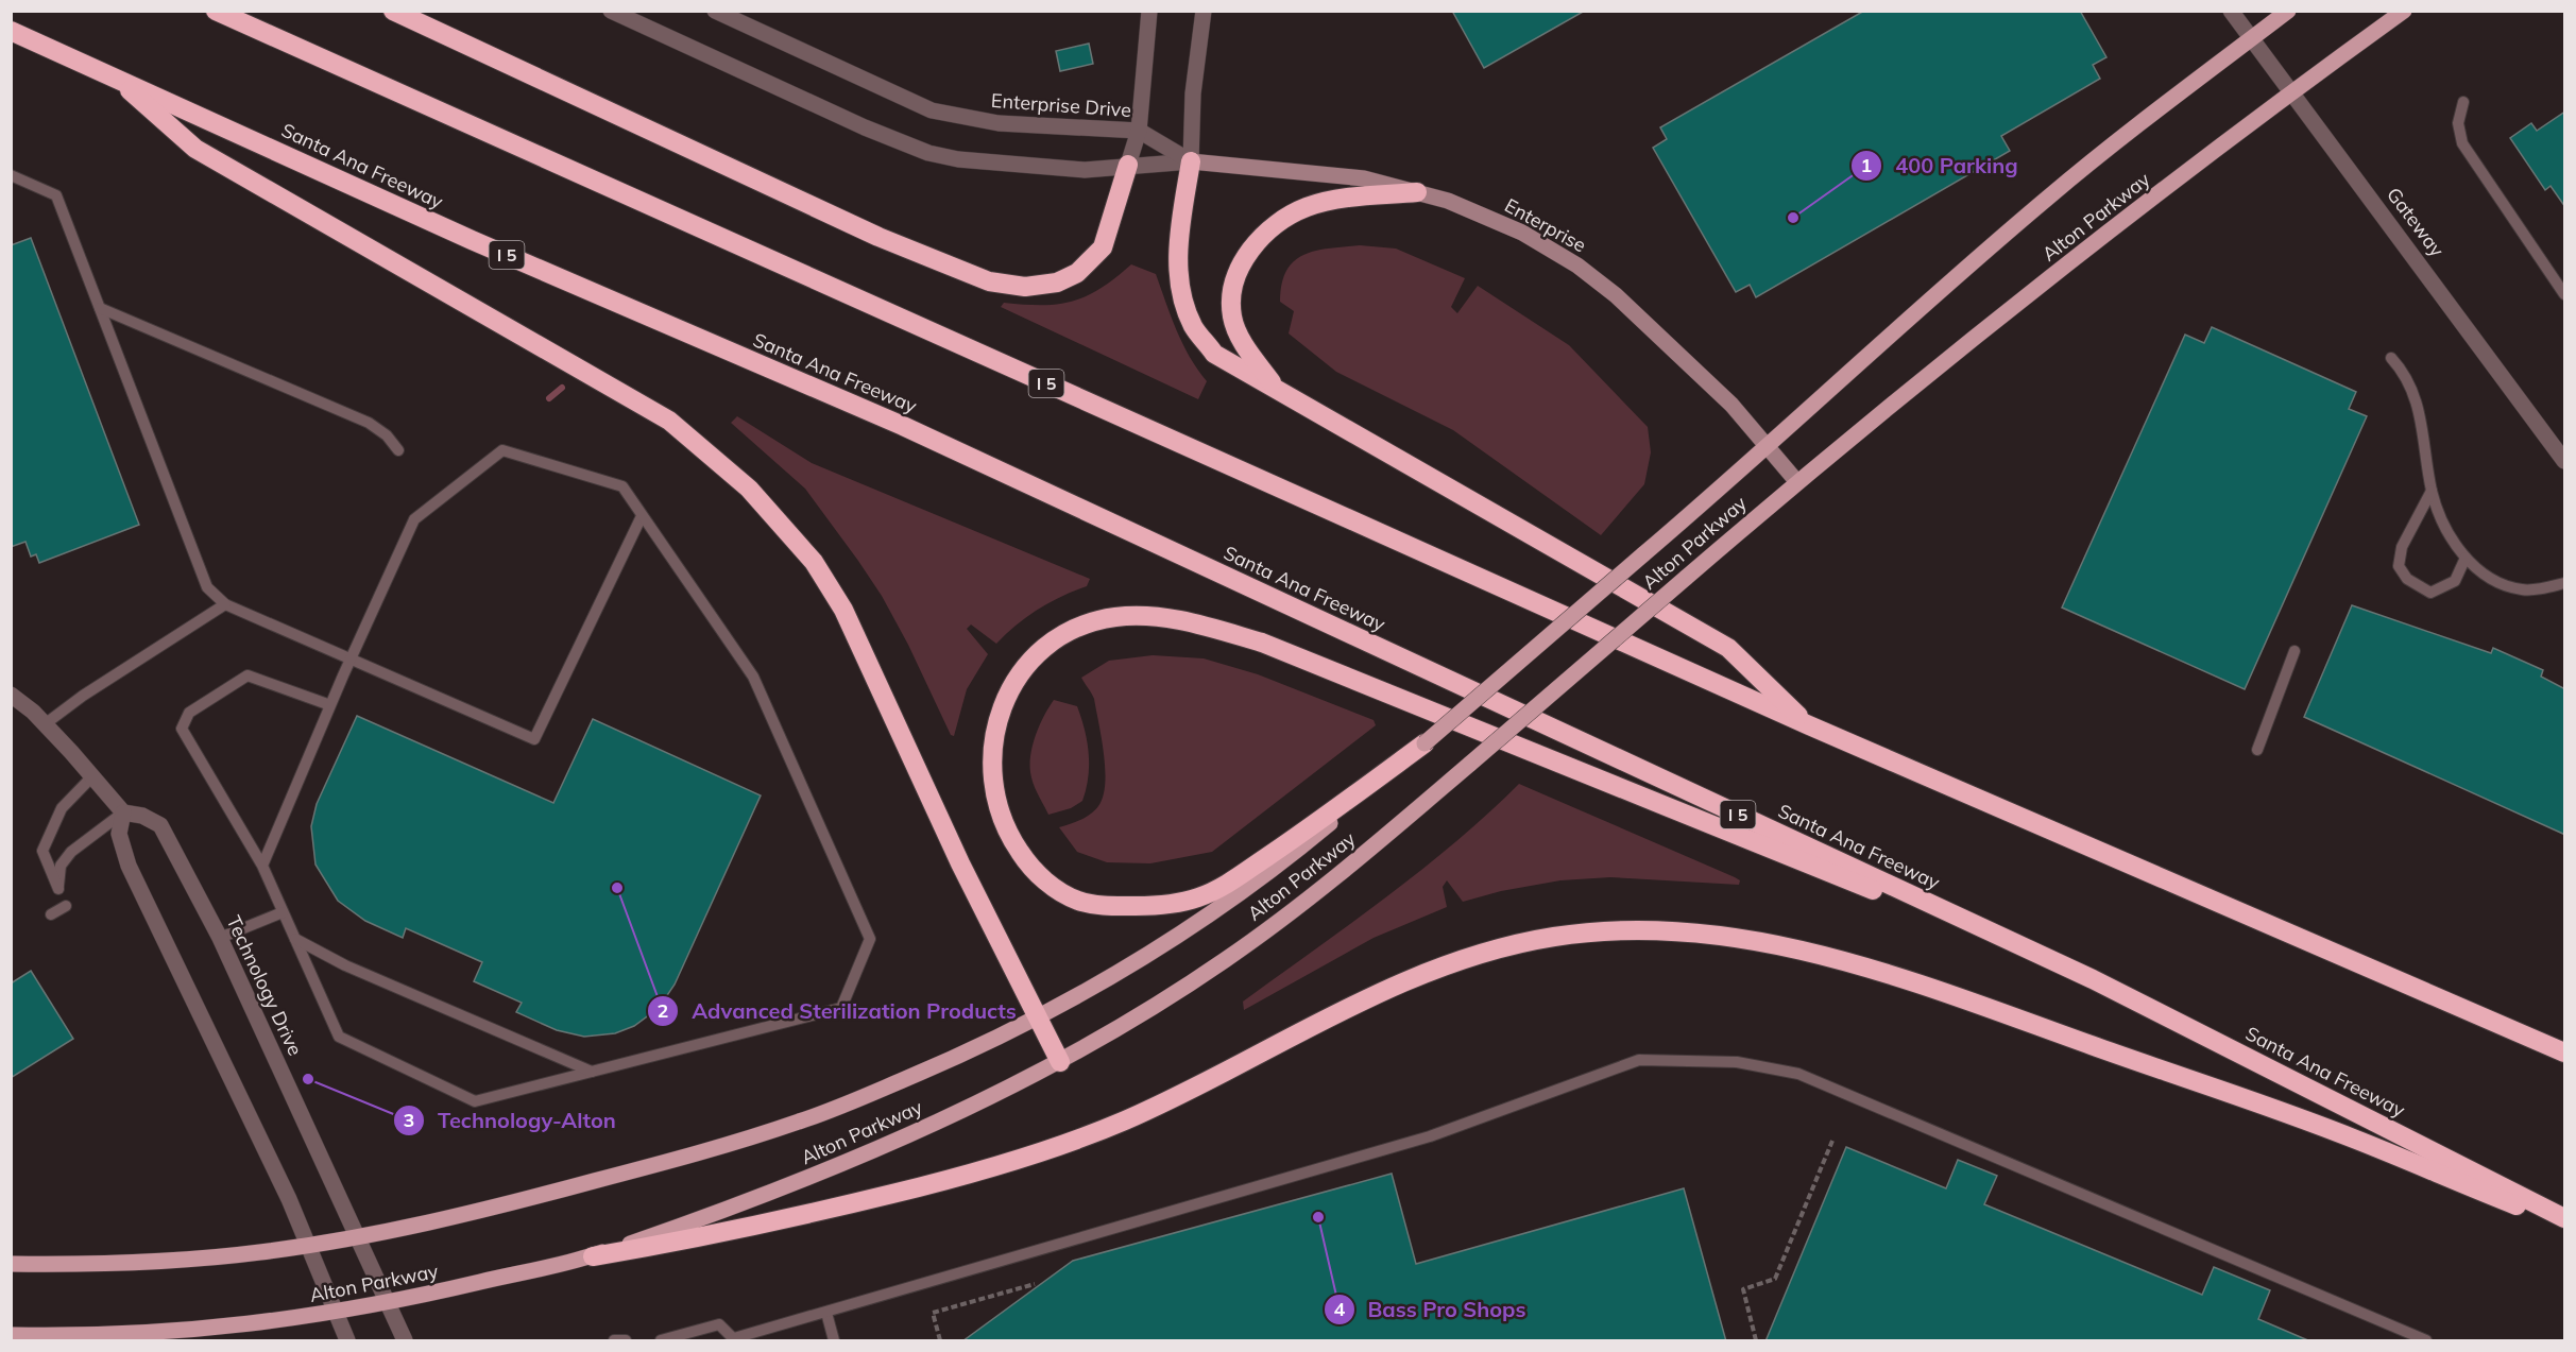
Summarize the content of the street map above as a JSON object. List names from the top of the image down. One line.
{"streets":{"highway":["Santa Ana Freeway","I 5"],"main road":["Alton Parkway","Enterprise"],"street":["Enterprise Drive","Gateway","Technology Drive"]},"crossings":[["Enterprise Drive","Enterprise"],["Alton Parkway","Gateway"],["Alton Parkway","Enterprise"],["Alton Parkway","Technology Drive"]],"places":["400 Parking","Advanced Sterilization Products","Technology-Alton","Bass Pro Shops"]}
